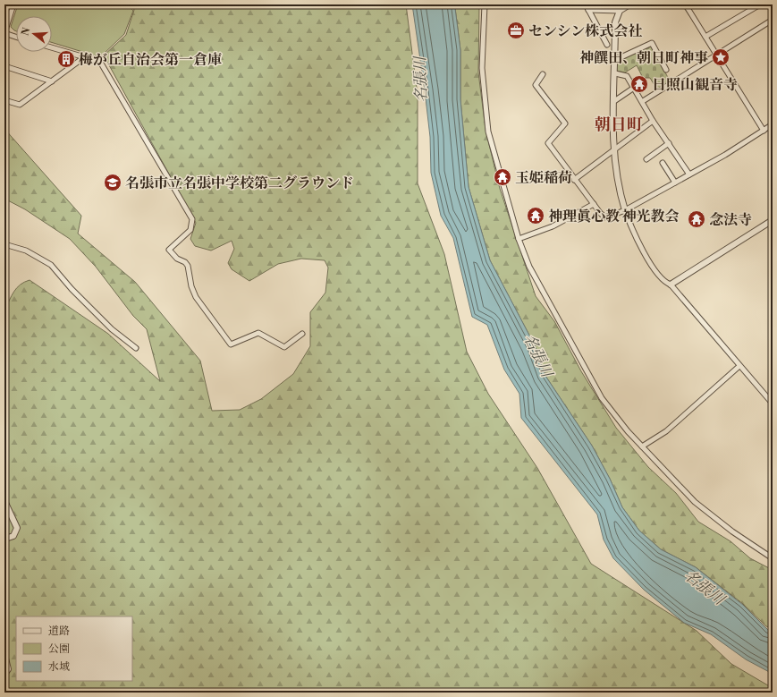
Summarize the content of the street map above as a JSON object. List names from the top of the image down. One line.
{"districts":["朝日町"],"water":["名張川"],"places":{"office":["センシン株式会社"],"place":["神饌田、朝日町神事"],"building":["梅が丘自治会第一倉庫"],"temple":["日照山観音寺","玉姫稲荷","神理眞心教 神光教会","念法寺"],"school or university":["名張市立名張中学校第二グラウンド"]},"legend":["道路","公園","水域"],"north":"left"}
